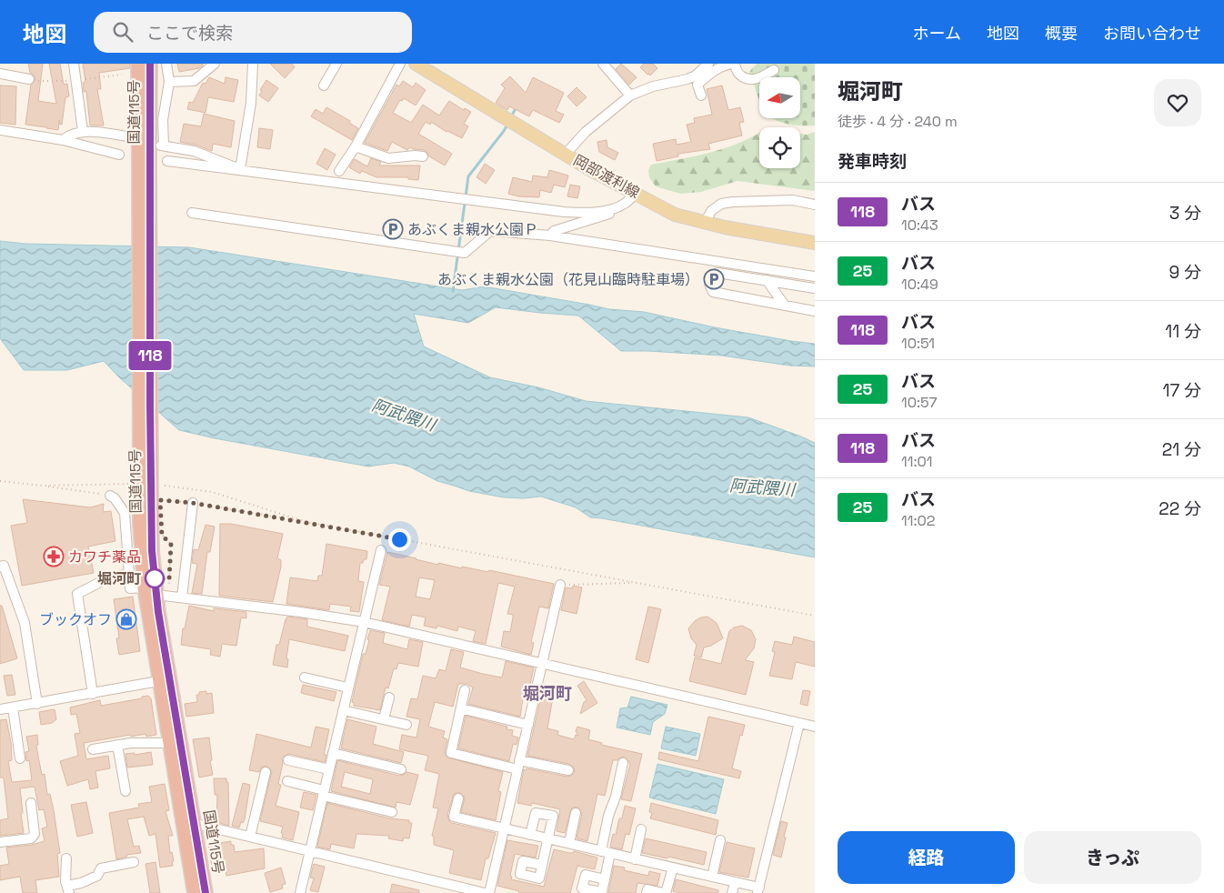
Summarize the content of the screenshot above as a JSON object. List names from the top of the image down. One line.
{"streets":{"highway":["国道115号"],"main road":["岡部渡利線"]},"districts":["堀河町"],"water":["阿武隈川"],"places":{"parking":["あぶくま親水公園Ｐ","あぶくま親水公園（花見山臨時駐車場）"],"pharmacy":["カワチ薬品"],"other":["堀河町"],"shop":["ブックオフ"]},"lines":["bus line 118"],"north":"left","page":{"header":"地図","search":"ここで検索","nav":["ホーム","地図","概要","お問い合わせ"],"on_map":"118","heading":[["堀河町","徒歩 · 4 分 · 240 m"],"発車時刻"],"list":[{"mark":"118","name":"バス","note":"10:43","value":"3 分"},{"mark":"25","name":"バス","note":"10:49","value":"9 分"},{"mark":"118","name":"バス","note":"10:51","value":"11 分"},{"mark":"25","name":"バス","note":"10:57","value":"17 分"},{"mark":"118","name":"バス","note":"11:01","value":"21 分"},{"mark":"25","name":"バス","note":"11:02","value":"22 分"}],"buttons":["経路","きっぷ"]}}
